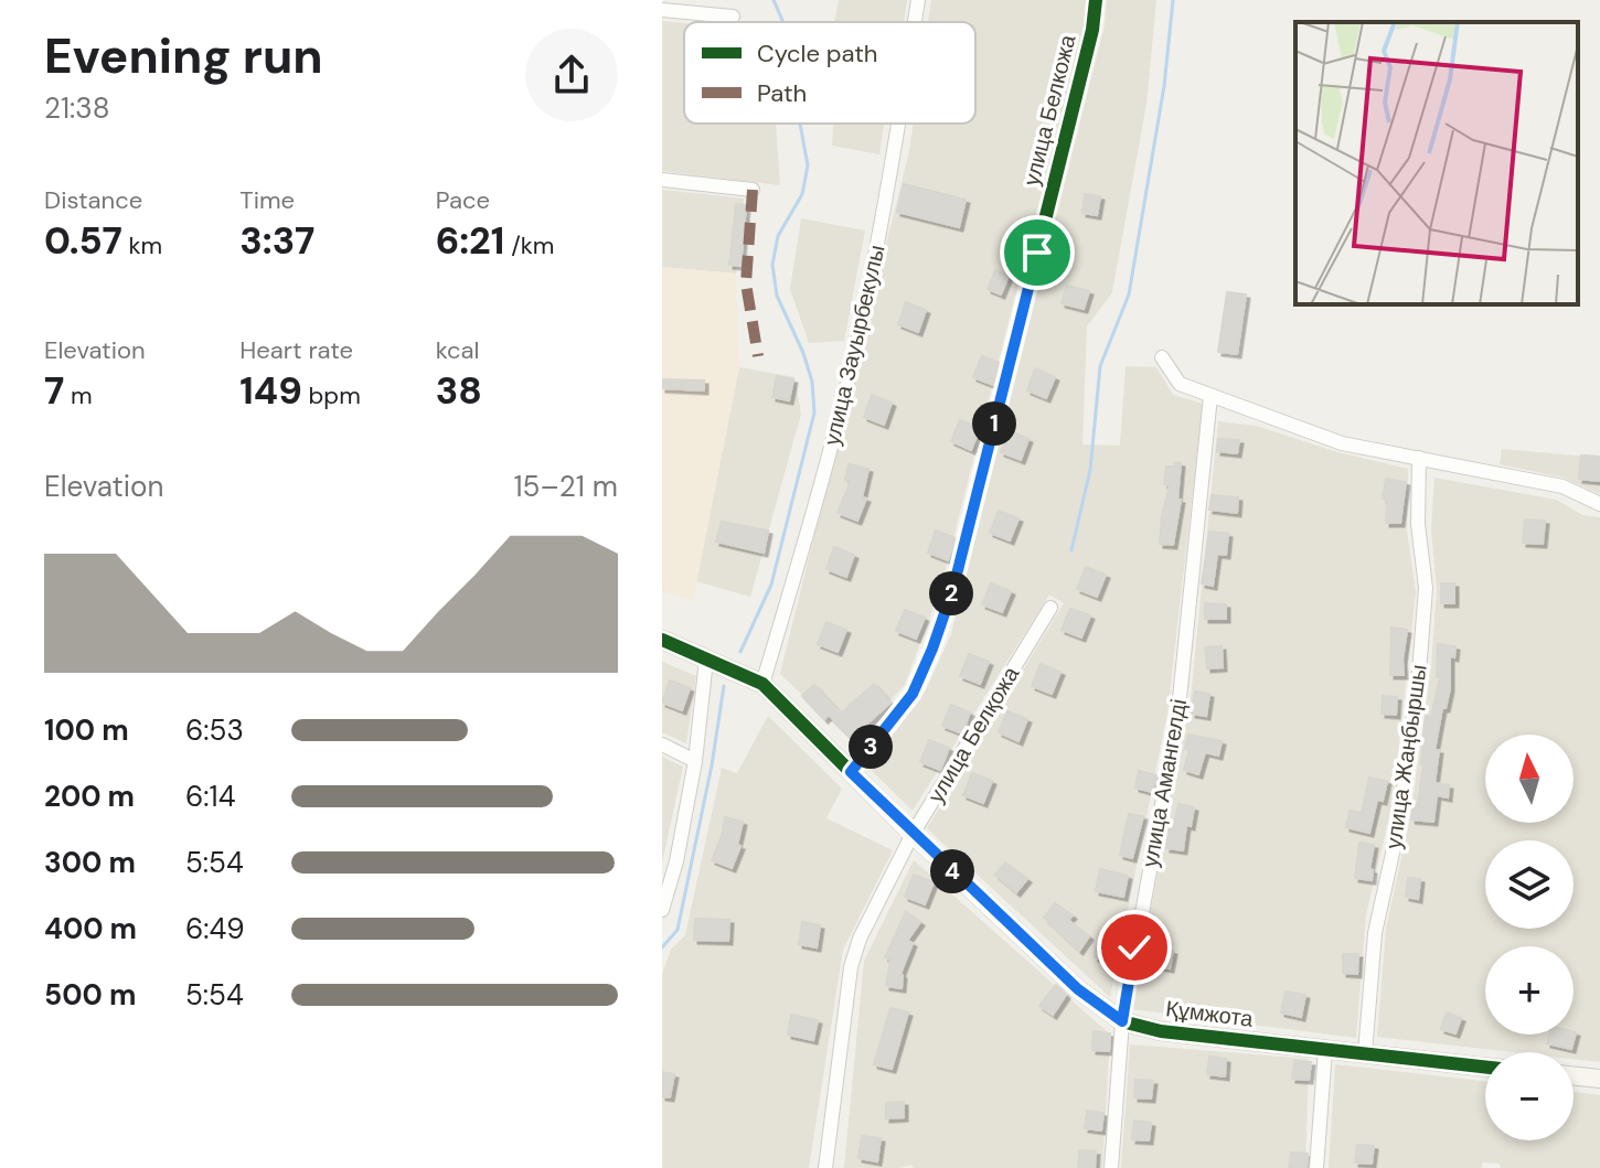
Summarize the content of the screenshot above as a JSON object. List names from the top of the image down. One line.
{"streets":{"street":["улица Белкожа","улица Зауырбекулы","улица Белқожа","улица Жаңбыршы","улица Амангелді","Құмжота"]},"crossings":[["улица Белкожа","Құмжота"],["улица Зауырбекулы","Құмжота"],["улица Белқожа","Құмжота"],["улица Жаңбыршы","Құмжота"],["улица Амангелді","Құмжота"]],"legend":["Cycle path","Path"],"north":"top","page":{"heading":["Evening run","21:38"],"stats":[["Distance","0.57 km"],["Time","3:37"],["Pace","6:21 /km"],["Elevation","7 m"],["Heart rate","149 bpm"],["kcal","38"]],"pins":["1","2","3","4"],"chart":["Elevation","15–21 m"],"list":[{"name":"100 m","note":"6:53"},{"name":"200 m","note":"6:14"},{"name":"300 m","note":"5:54"},{"name":"400 m","note":"6:49"},{"name":"500 m","note":"5:54"}],"map_buttons":["+","−"]}}
